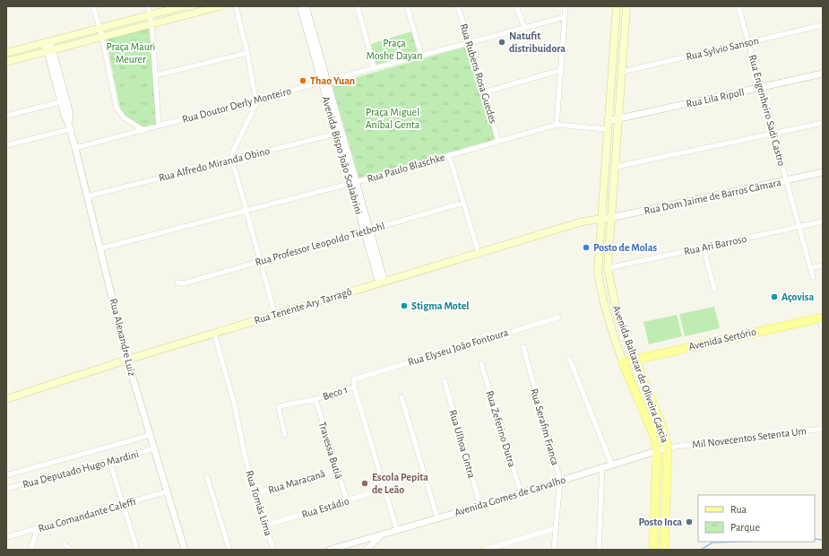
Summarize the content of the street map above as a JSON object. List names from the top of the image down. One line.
{"streets":{"main road":["Rua Dom Jaime de Barros Câmara","Rua Tenente Ary Tarragô","Avenida Sertório","Avenida Baltazar de Oliveira Garcia"],"street":["Rua Sylvio Sanson","Rua Rubens Rosa Guedes","Rua Lila Ripoll","Rua Doutor Derly Monteiro","Rua Engenheiro Sadi Castro","Avenida Bispo João Scalabrini","Rua Alfredo Miranda Obino","Rua Paulo Blaschke","Rua Professor Leopoldo Tietbohl","Rua Ari Barroso","Rua Alexandre Luiz","Rua Elyseu João Fontoura","Beco 1","Rua Serafim Franca","Rua Zeferino Dutra","Mil Novecentos Setenta Um","Rua Ulhoa Cintra","Travessa Butiá","Rua Deputado Hugo Mardini","Rua Maracanã","Avenida Gomes de Carvalho","Rua Tomás Lima","Rua Estádio","Rua Comandante Caleffi"]},"crossings":[["Rua Sylvio Sanson","Rua Engenheiro Sadi Castro"],["Rua Sylvio Sanson","Avenida Baltazar de Oliveira Garcia"],["Rua Rubens Rosa Guedes","Rua Doutor Derly Monteiro"],["Rua Rubens Rosa Guedes","Rua Paulo Blaschke"],["Rua Lila Ripoll","Rua Engenheiro Sadi Castro"],["Rua Lila Ripoll","Rua Paulo Blaschke"],["Rua Lila Ripoll","Avenida Baltazar de Oliveira Garcia"],["Rua Doutor Derly Monteiro","Avenida Bispo João Scalabrini"],["Rua Doutor Derly Monteiro","Rua Alexandre Luiz"],["Rua Engenheiro Sadi Castro","Rua Dom Jaime de Barros Câmara"],["Rua Engenheiro Sadi Castro","Rua Ari Barroso"],["Avenida Bispo João Scalabrini","Rua Alfredo Miranda Obino"],["Avenida Bispo João Scalabrini","Rua Paulo Blaschke"],["Avenida Bispo João Scalabrini","Rua Professor Leopoldo Tietbohl"],["Avenida Bispo João Scalabrini","Rua Tenente Ary Tarragô"],["Rua Alfredo Miranda Obino","Rua Alexandre Luiz"],["Rua Paulo Blaschke","Rua Alexandre Luiz"],["Rua Paulo Blaschke","Avenida Baltazar de Oliveira Garcia"],["Rua Dom Jaime de Barros Câmara","Rua Tenente Ary Tarragô"],["Rua Dom Jaime de Barros Câmara","Avenida Baltazar de Oliveira Garcia"],["Rua Ari Barroso","Avenida Baltazar de Oliveira Garcia"],["Rua Tenente Ary Tarragô","Rua Alexandre Luiz"],["Rua Tenente Ary Tarragô","Avenida Baltazar de Oliveira Garcia"],["Rua Tenente Ary Tarragô","Rua Tomás Lima"],["Rua Alexandre Luiz","Rua Deputado Hugo Mardini"],["Rua Alexandre Luiz","Rua Comandante Caleffi"],["Avenida Sertório","Avenida Baltazar de Oliveira Garcia"],["Rua Elyseu João Fontoura","Beco 1"],["Avenida Baltazar de Oliveira Garcia","Mil Novecentos Setenta Um"],["Avenida Baltazar de Oliveira Garcia","Avenida Gomes de Carvalho"],["Beco 1","Travessa Butiá"],["Rua Serafim Franca","Avenida Gomes de Carvalho"],["Rua Zeferino Dutra","Avenida Gomes de Carvalho"],["Mil Novecentos Setenta Um","Avenida Gomes de Carvalho"],["Rua Ulhoa Cintra","Avenida Gomes de Carvalho"],["Travessa Butiá","Rua Maracanã"],["Travessa Butiá","Rua Estádio"],["Rua Maracanã","Rua Tomás Lima"],["Rua Tomás Lima","Rua Estádio"]],"parks":["Praça Moshe Dayan","Praça Mauri Meurer","Praça Miguel Aníbal Genta"],"places":["Natufit distribuidora","Thao Yuan","Posto de Molas","Açovisa","Stigma Motel","Escola Pepita de Leão","Posto Inca"],"legend":["Rua","Parque"]}
